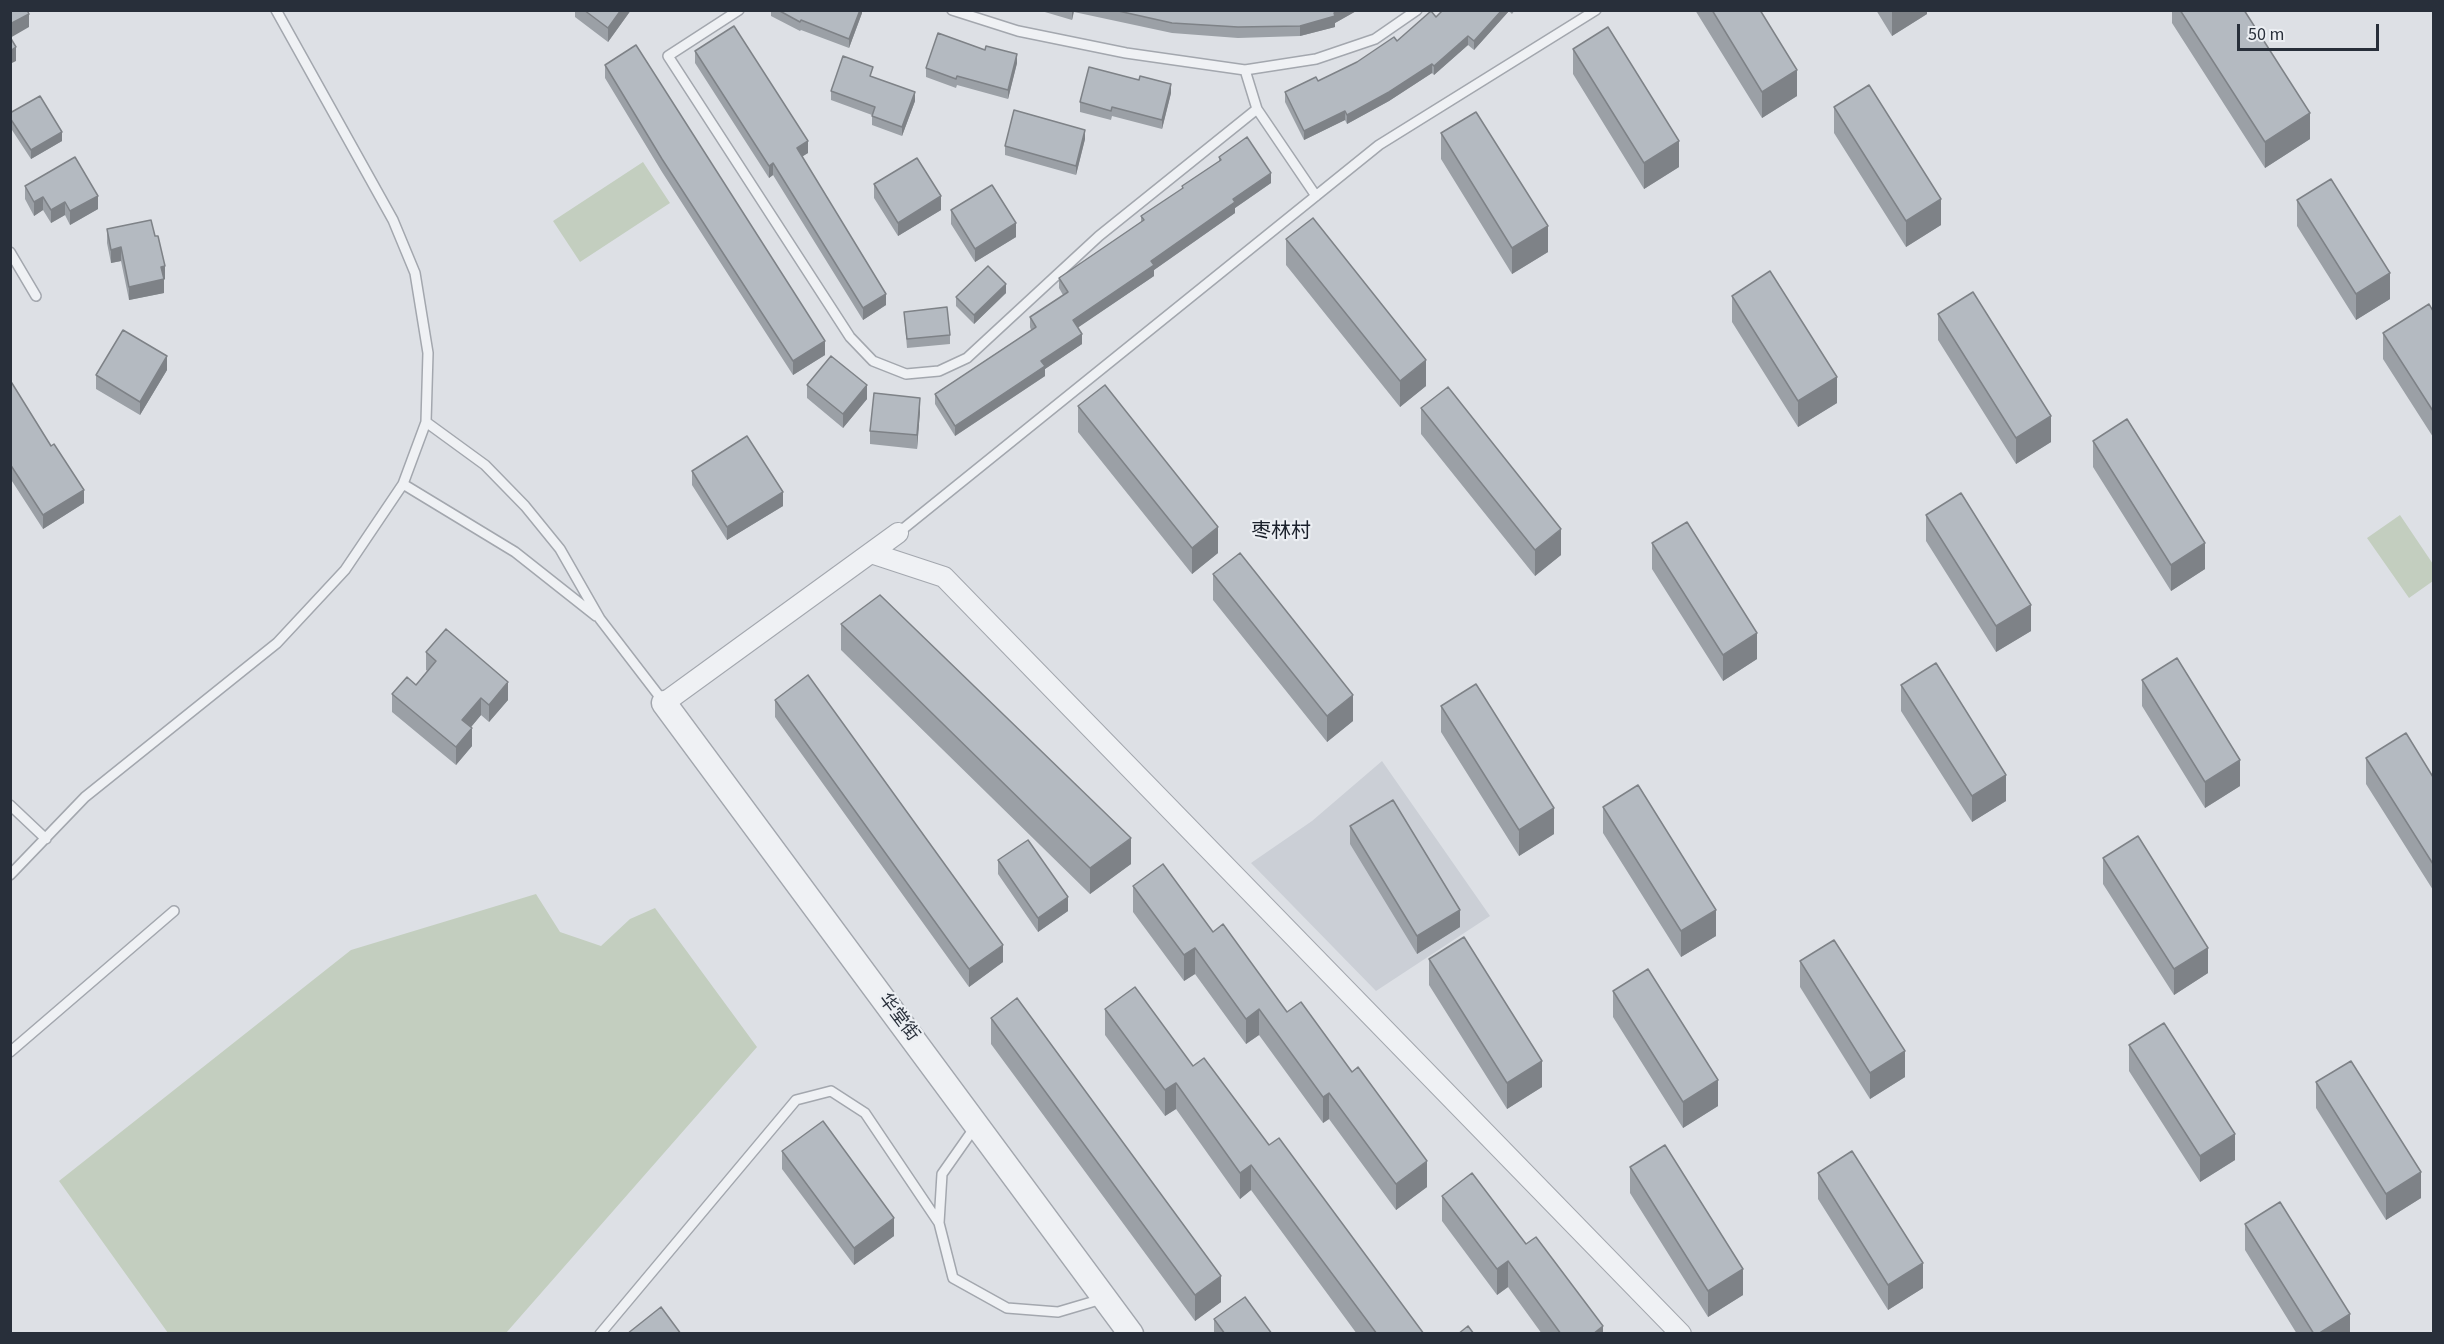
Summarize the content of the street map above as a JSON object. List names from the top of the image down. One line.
{"streets":{"street":["华堂街"]},"districts":["枣林村"],"scale_bar":"50 m"}
